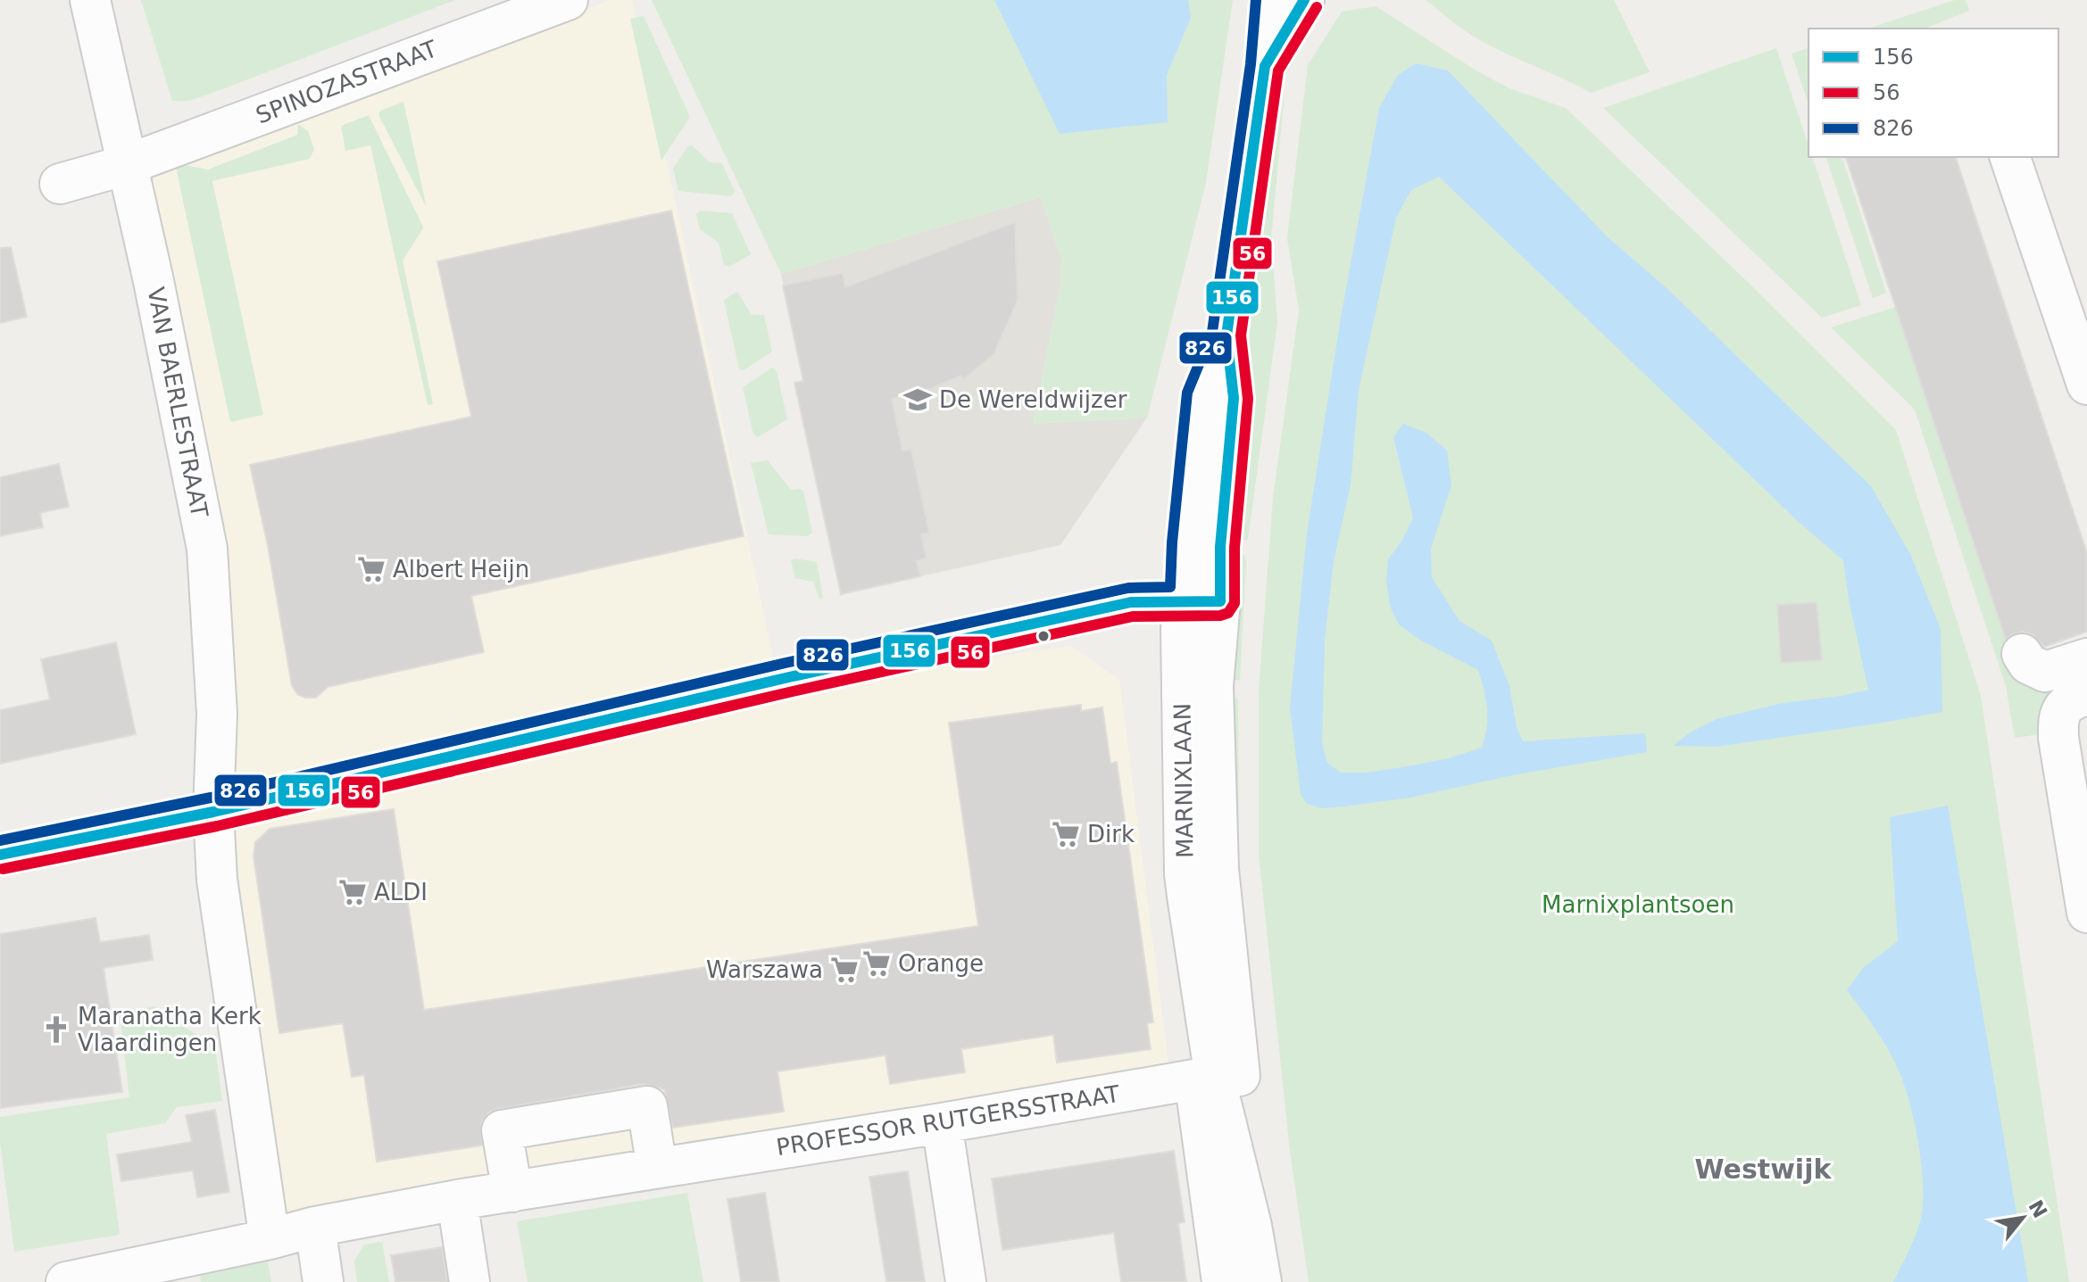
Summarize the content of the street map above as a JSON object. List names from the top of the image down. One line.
{"streets":{"street":["SPINOZASTRAAT","VAN BAERLESTRAAT","MARNIXLAAN","PROFESSOR RUTGERSSTRAAT"]},"crossings":[["SPINOZASTRAAT","VAN BAERLESTRAAT"],["VAN BAERLESTRAAT","PROFESSOR RUTGERSSTRAAT"],["MARNIXLAAN","PROFESSOR RUTGERSSTRAAT"]],"districts":["Westwijk"],"parks":["Marnixplantsoen"],"places":{"school or university":["De Wereldwijzer"],"supermarket":["Albert Heijn","Dirk","ALDI","Orange","Warszawa"],"church":["Maranatha Kerk Vlaardingen"]},"lines":["transit line 156","transit line 826","transit line 56"],"legend":["156","56","826"],"north":"top right"}
